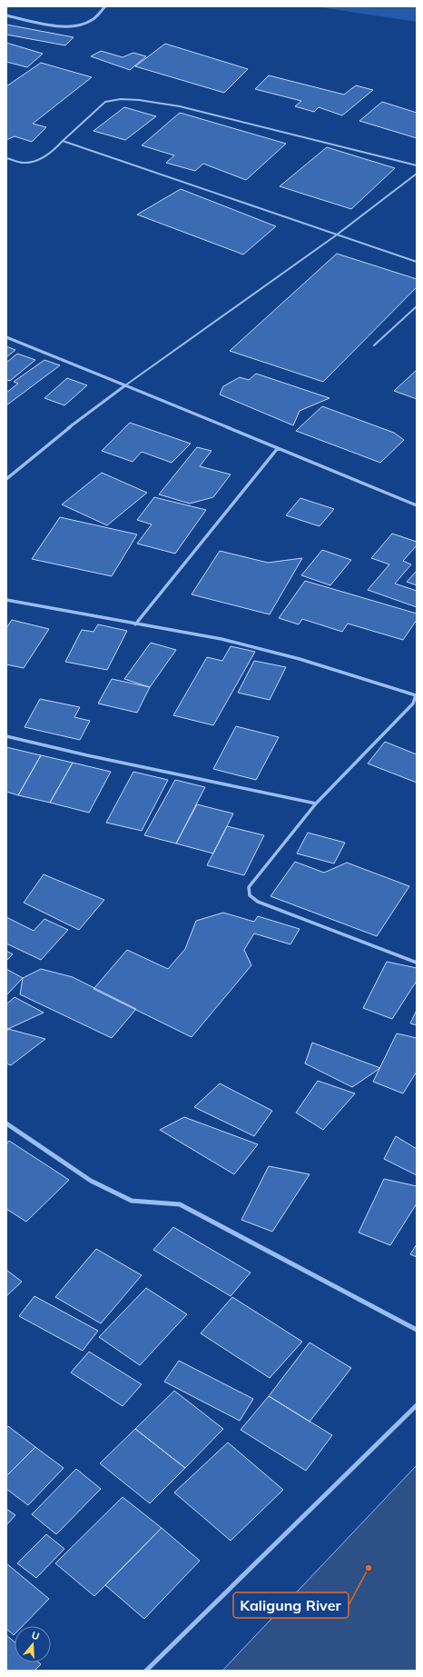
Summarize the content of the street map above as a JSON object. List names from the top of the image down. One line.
{"places":["Kaligung River"],"north":"top"}
